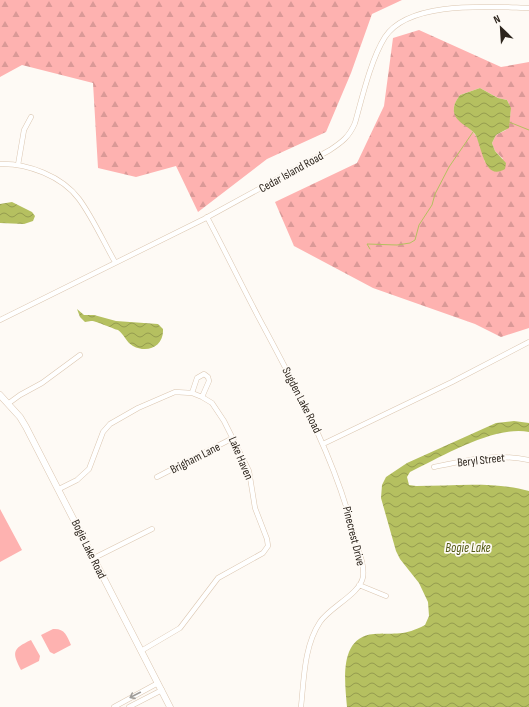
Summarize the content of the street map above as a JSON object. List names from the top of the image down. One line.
{"streets":{"main road":["Bogie Lake Road"],"street":["Cedar Island Road","Sugden Lake Road","Brigham Lane","Lake Haven","Beryl Street","Pinecrest Drive"]},"crossings":[["Cedar Island Road","Sugden Lake Road"],["Sugden Lake Road","Pinecrest Drive"],["Brigham Lane","Lake Haven"],["Lake Haven","Bogie Lake Road"]],"water":["Bogie Lake"],"north":"top left"}
